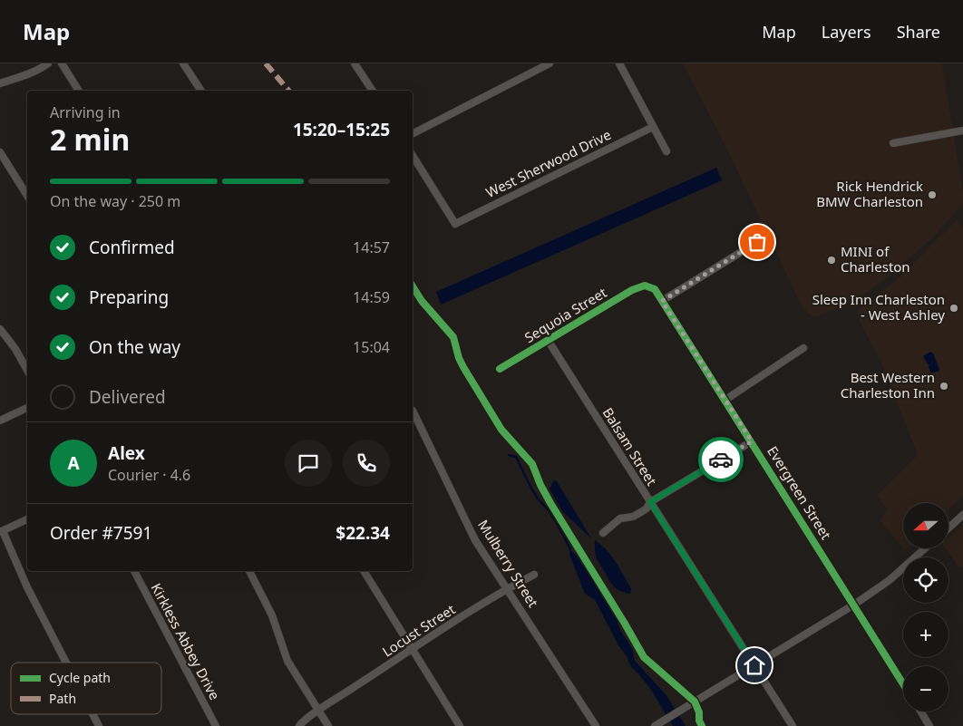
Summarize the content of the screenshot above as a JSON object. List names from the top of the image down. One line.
{"streets":{"street":["West Sherwood Drive","Sequoia Street","Balsam Street","Evergreen Street","Mulberry Street","Locust Street","Kirkless Abbey Drive"]},"crossings":[["Sequoia Street","Balsam Street"],["Sequoia Street","Evergreen Street"],["Mulberry Street","Locust Street"]],"places":["Rick Hendrick BMW Charleston","MINI of Charleston","Sleep Inn Charleston - West Ashley","Best Western Charleston Inn"],"legend":["Cycle path","Path"],"north":"left","page":{"header":"Map","nav":["Map","Layers","Share"],"heading":["2 min","Arriving in","15:20–15:25"],"panel":["Alex","Courier · 4.6","Order #7591","$22.34"],"bar":"On the way · 250 m","list":[["Confirmed","14:57"],["Preparing","14:59"],["On the way","15:04"],"Delivered"],"round":"A","map_buttons":["+","−"]}}
